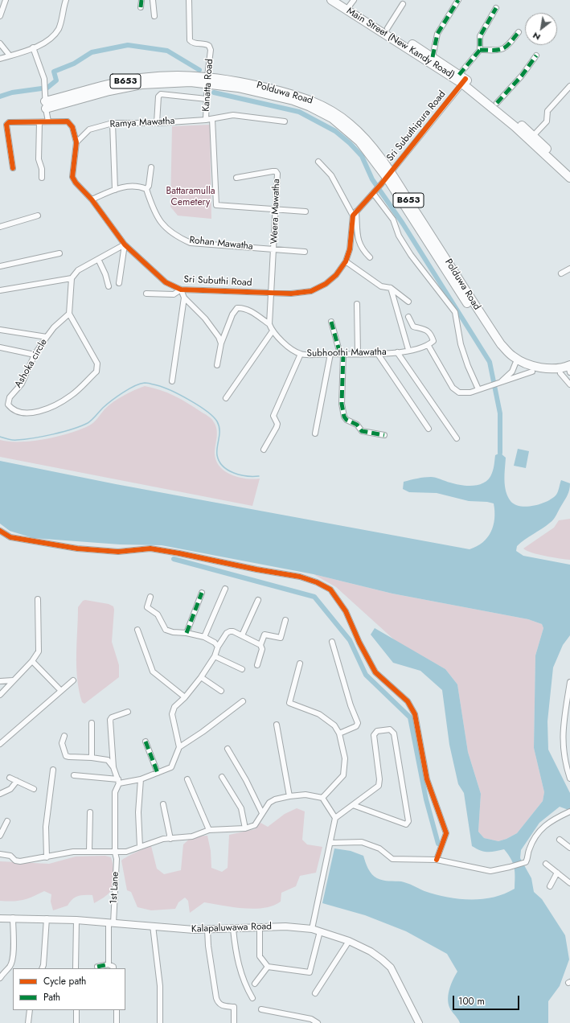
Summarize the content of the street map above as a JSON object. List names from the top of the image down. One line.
{"streets":{"main road":["Main Street (New Kandy Road)","B653","Polduwa Road"],"street":["Kanatta Road","Ramya Mawatha","Sri Subuthipura Road","Weera Mawatha","Rohan Mawatha","Sri Subuthi Road","Subhoothi Mawatha","Ashoka circle","1st Lane","Kalapaluwawa Road"]},"crossings":[["Main Street (New Kandy Road)","Sri Subuthipura Road"],["Kanatta Road","Polduwa Road"],["Kanatta Road","Ramya Mawatha"],["Polduwa Road","Sri Subuthipura Road"],["Ramya Mawatha","Sri Subuthi Road"],["Weera Mawatha","Rohan Mawatha"],["Weera Mawatha","Sri Subuthi Road"],["Weera Mawatha","Subhoothi Mawatha"],["Sri Subuthi Road","Subhoothi Mawatha"],["1st Lane","Kalapaluwawa Road"]],"parks":["Battaramulla Cemetery"],"legend":["Cycle path","Path"],"scale_bar":"100 m","north":"bottom left"}
